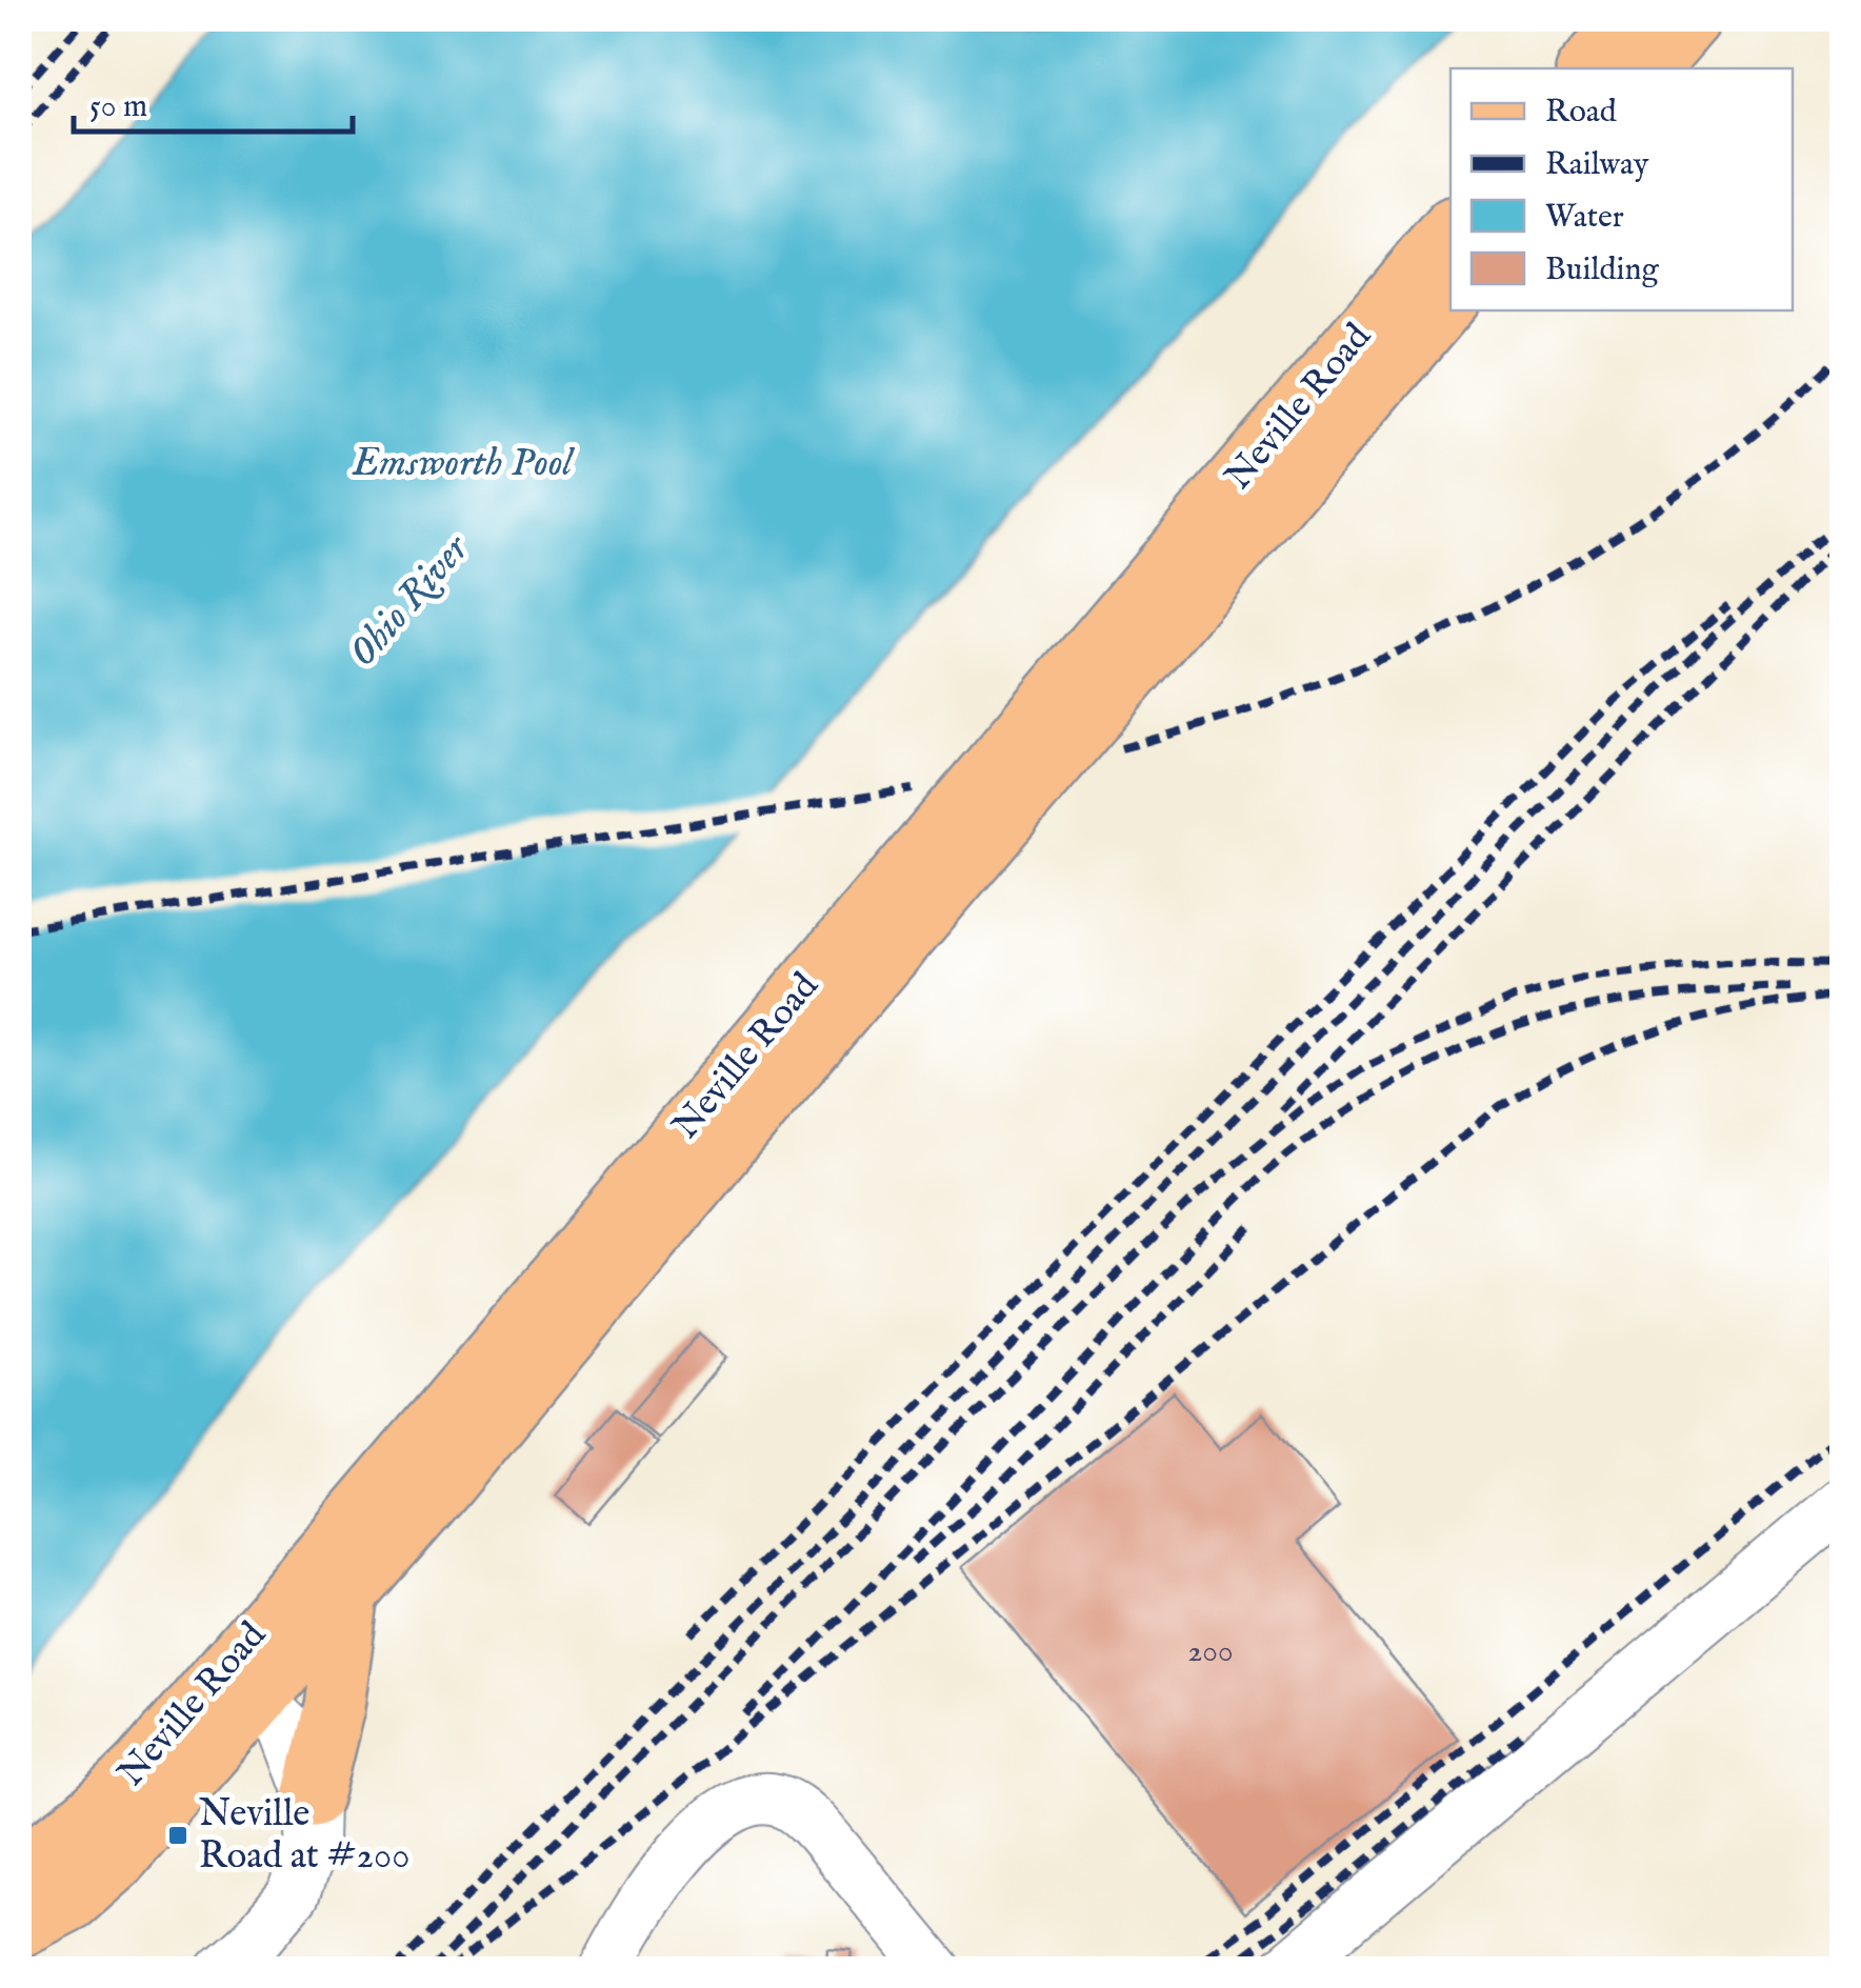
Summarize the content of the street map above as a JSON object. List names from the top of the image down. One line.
{"streets":{"main road":["Neville Road"]},"water":["Emsworth Pool","Ohio River"],"places":{"transit":["Neville Road at #200"]},"house_numbers":["200"],"legend":["Road","Railway","Water","Building"],"scale_bar":"50 m"}
